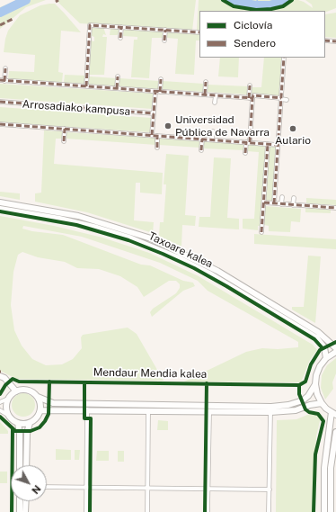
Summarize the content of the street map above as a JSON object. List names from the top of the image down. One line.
{"streets":{"street":["Arrosadiako kampusa","Taxoare kalea"],"cycle path":["Mendaur Mendia kalea"]},"places":["Universidad Pública de Navarra","Aulario"],"legend":["Ciclovía","Sendero"],"north":"bottom right"}
